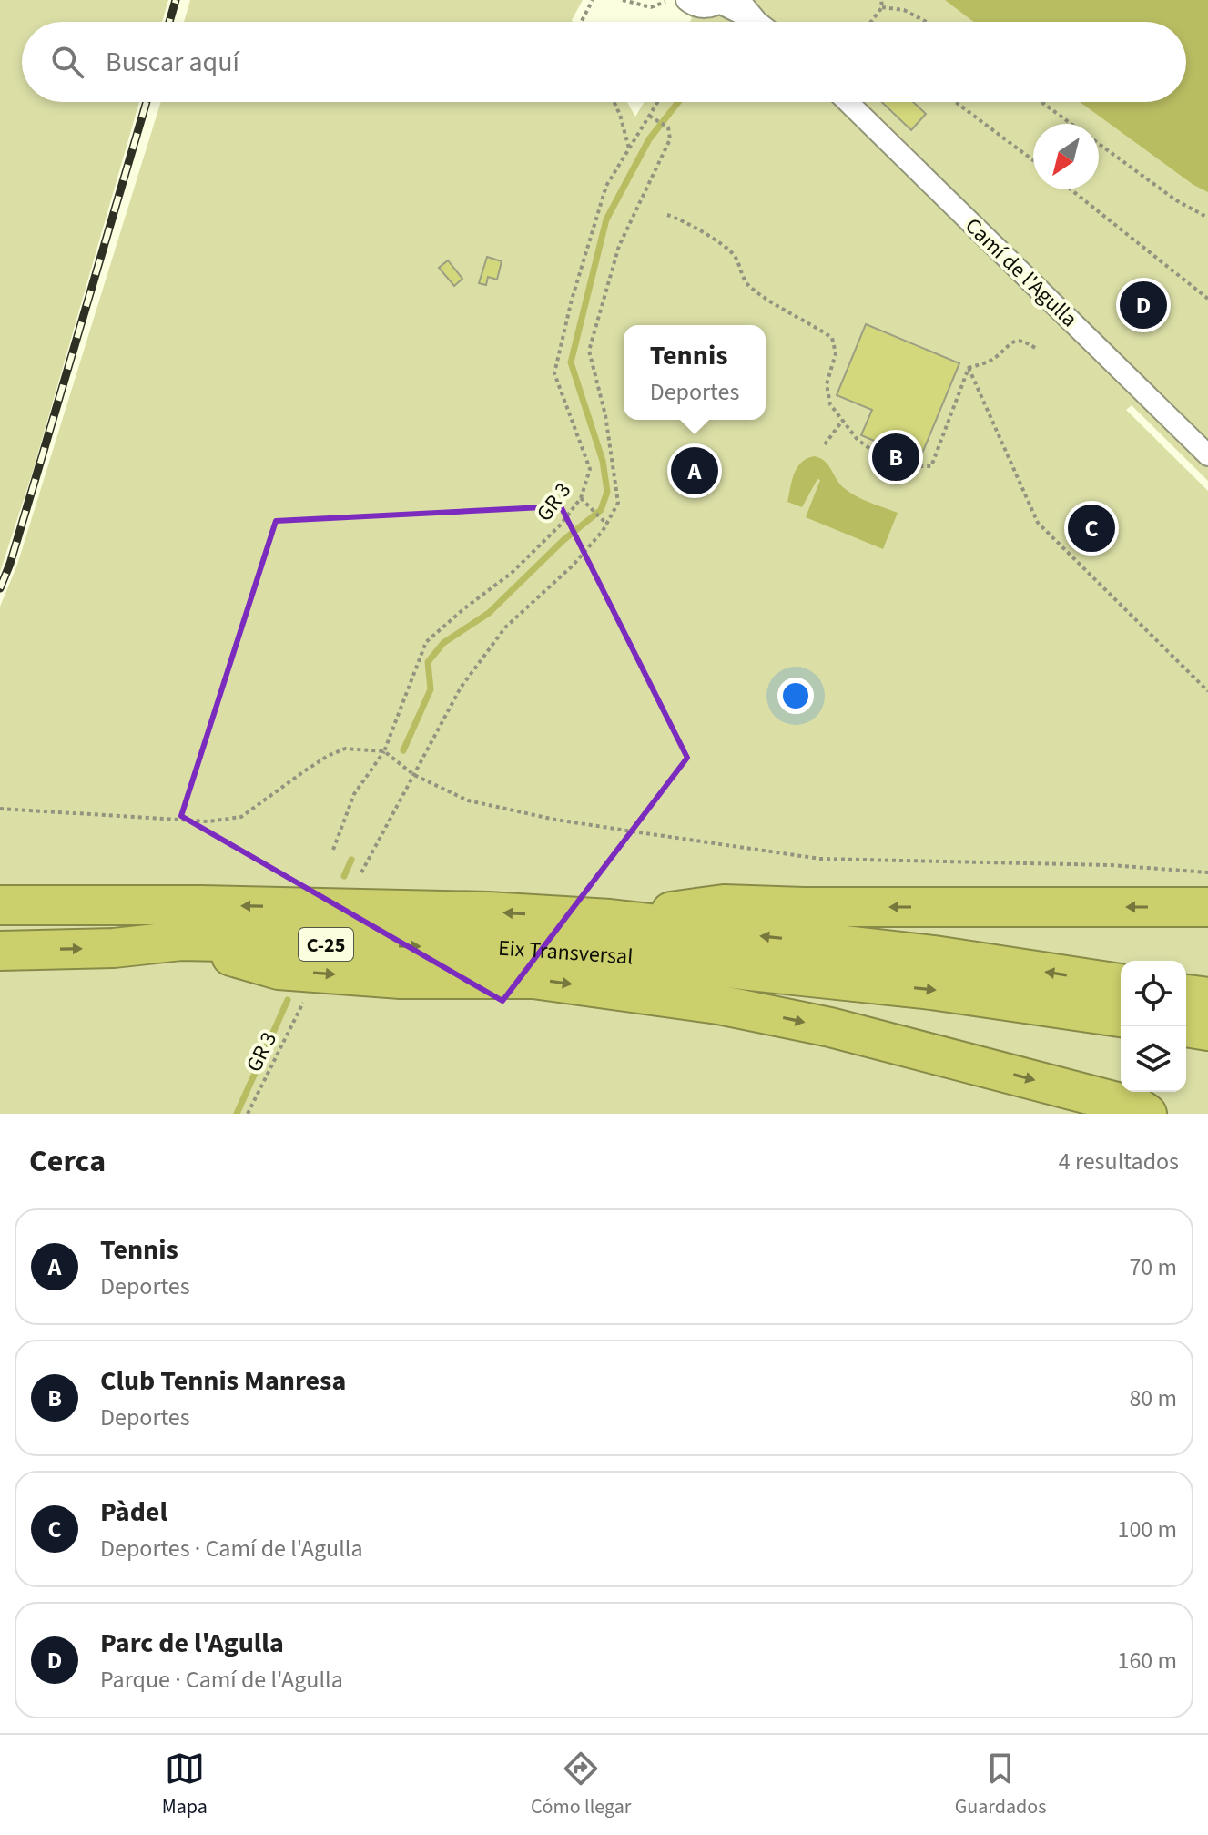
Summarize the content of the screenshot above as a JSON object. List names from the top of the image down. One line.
{"streets":{"highway":["C-25","Eix Transversal"],"street":["Camí de l'Agulla"],"path":["GR 3"]},"north":"bottom left","page":{"search":"Buscar aquí","pins":["D","B","A","C"],"popup":["Tennis","Deportes"],"heading":["Cerca","4 resultados"],"list":[{"mark":"A","name":"Tennis","note":"Deportes","value":"70 m"},{"mark":"B","name":"Club Tennis Manresa","note":"Deportes","value":"80 m"},{"mark":"C","name":"Pàdel","note":"Deportes · Camí de l'Agulla","value":"100 m"},{"mark":"D","name":"Parc de l'Agulla","note":"Parque · Camí de l'Agulla","value":"160 m"}],"nav":["Mapa","Cómo llegar","Guardados"]}}
